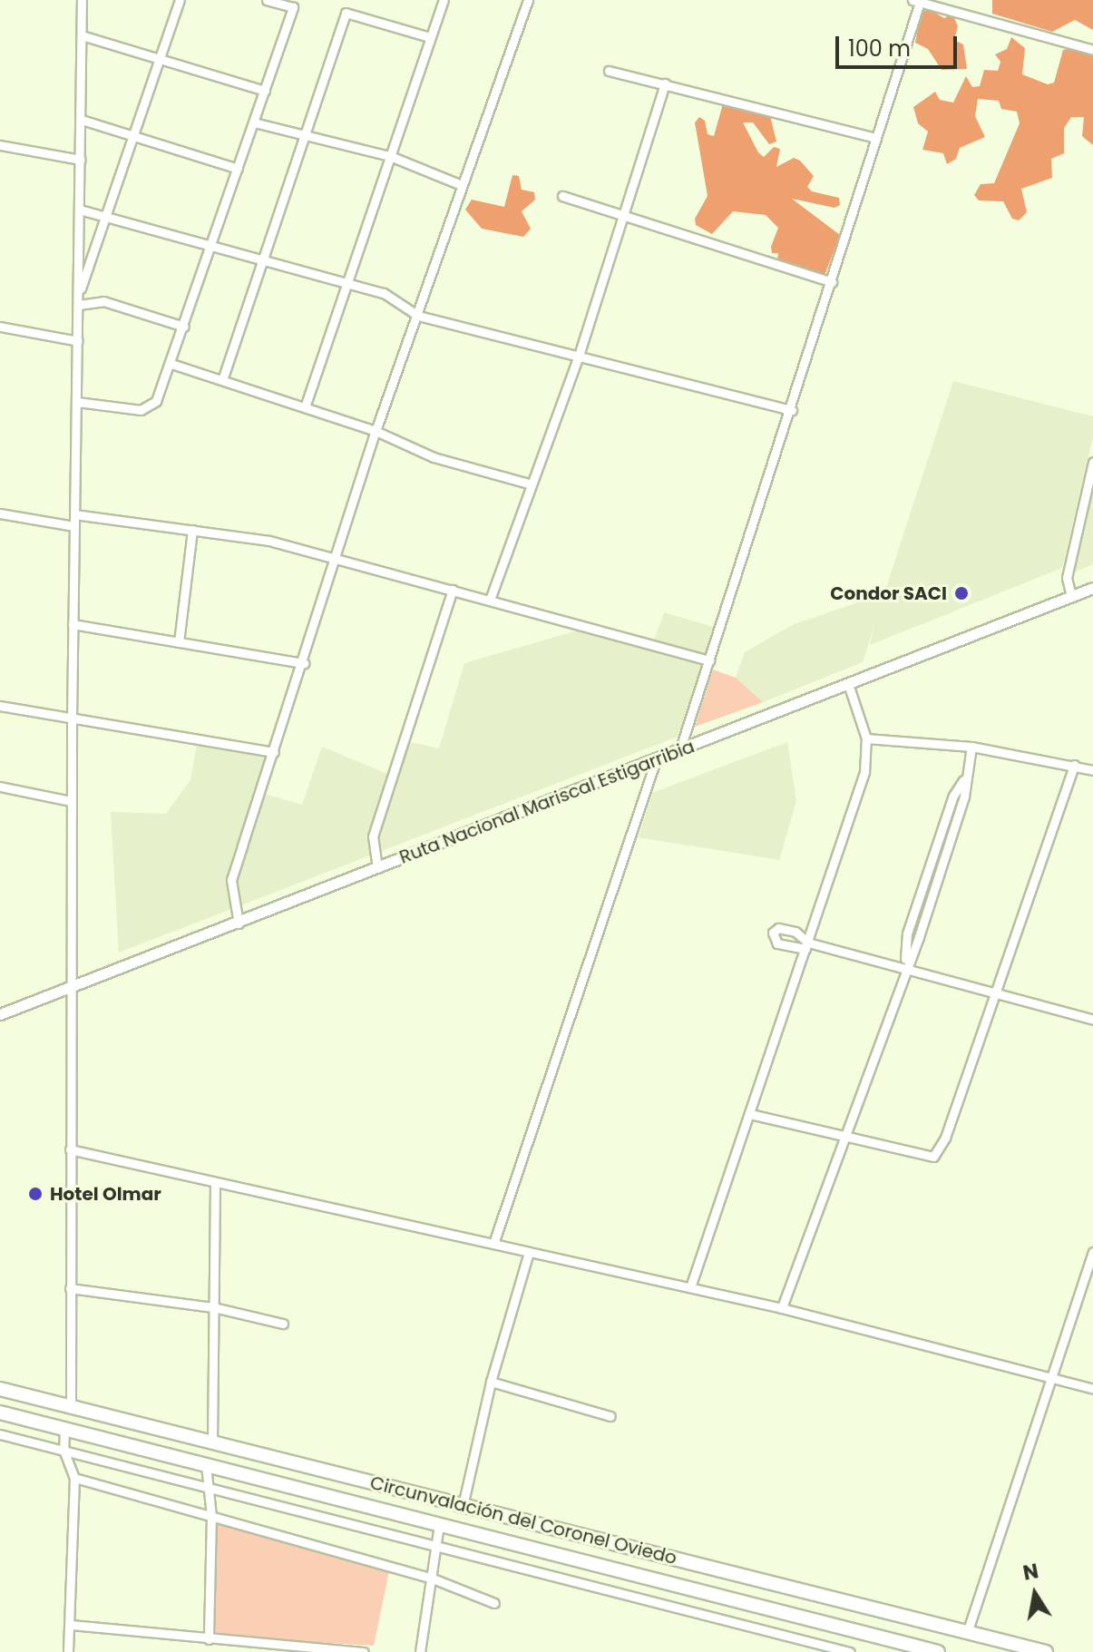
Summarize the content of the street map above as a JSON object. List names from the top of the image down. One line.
{"streets":{"highway":["Circunvalación del Coronel Oviedo"],"main road":["Ruta Nacional Mariscal Estigarribia"]},"places":["Condor SACI","Hotel Olmar"],"scale_bar":"100 m","north":"top"}
